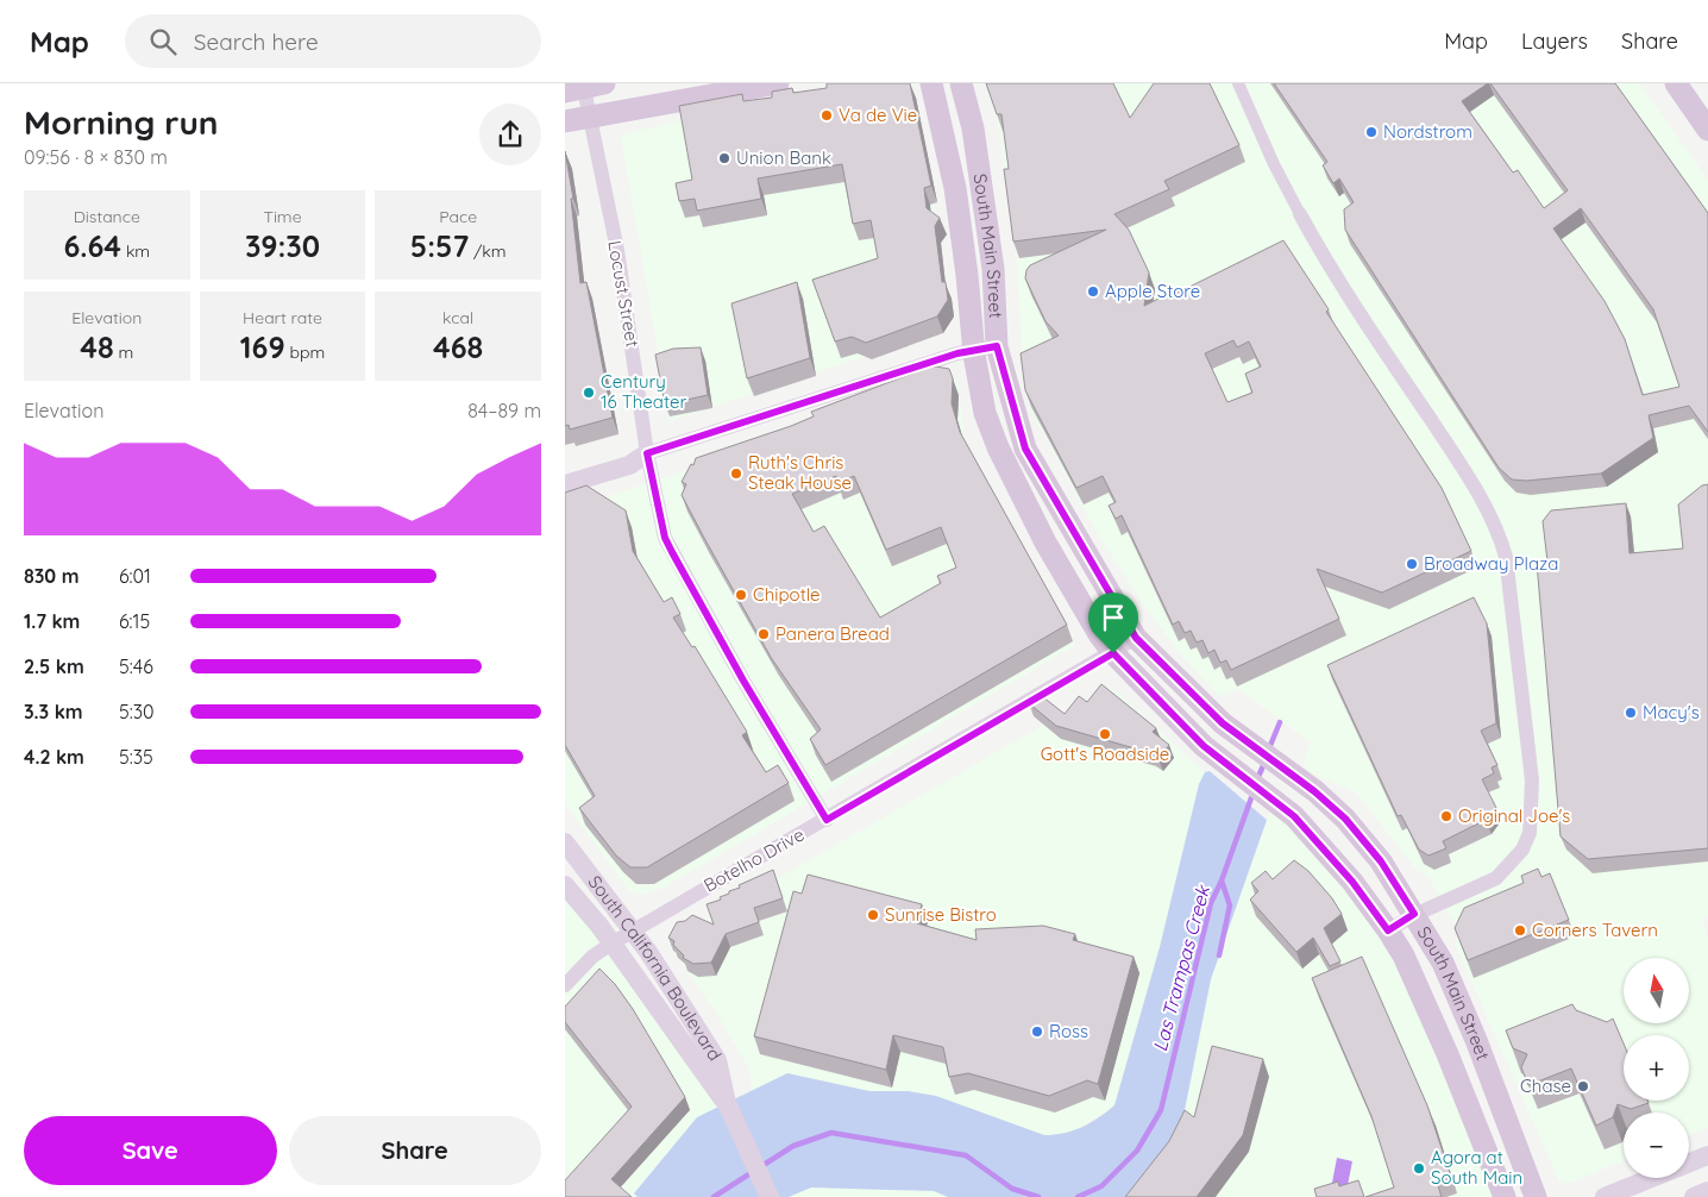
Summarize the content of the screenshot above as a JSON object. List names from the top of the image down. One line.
{"streets":{"main road":["South Main Street"],"street":["Locust Street","Botelho Drive","South California Boulevard"]},"crossings":[["South Main Street","Botelho Drive"],["Locust Street","Botelho Drive"],["Botelho Drive","South California Boulevard"]],"water":["Las Trampas Creek"],"places":["Va de Vie","Nordstrom","Union Bank","Apple Store","Century 16 Theater","Ruth's Chris Steak House","Broadway Plaza","Chipotle","Panera Bread","Macy's","Gott's Roadside","Original Joe's","Sunrise Bistro","Corners Tavern","Ross","Chase","Agora at South Main"],"north":"top","page":{"header":"Map","search":"Search here","nav":["Map","Layers","Share"],"heading":["Morning run","09:56 · 8 × 830 m"],"stats":[["Distance","6.64 km"],["Time","39:30"],["Pace","5:57 /km"],["Elevation","48 m"],["Heart rate","169 bpm"],["kcal","468"]],"chart":["Elevation","84–89 m"],"list":[{"name":"830 m","note":"6:01"},{"name":"1.7 km","note":"6:15"},{"name":"2.5 km","note":"5:46"},{"name":"3.3 km","note":"5:30"},{"name":"4.2 km","note":"5:35"}],"map_buttons":["+","−"],"buttons":["Save","Share"]}}
